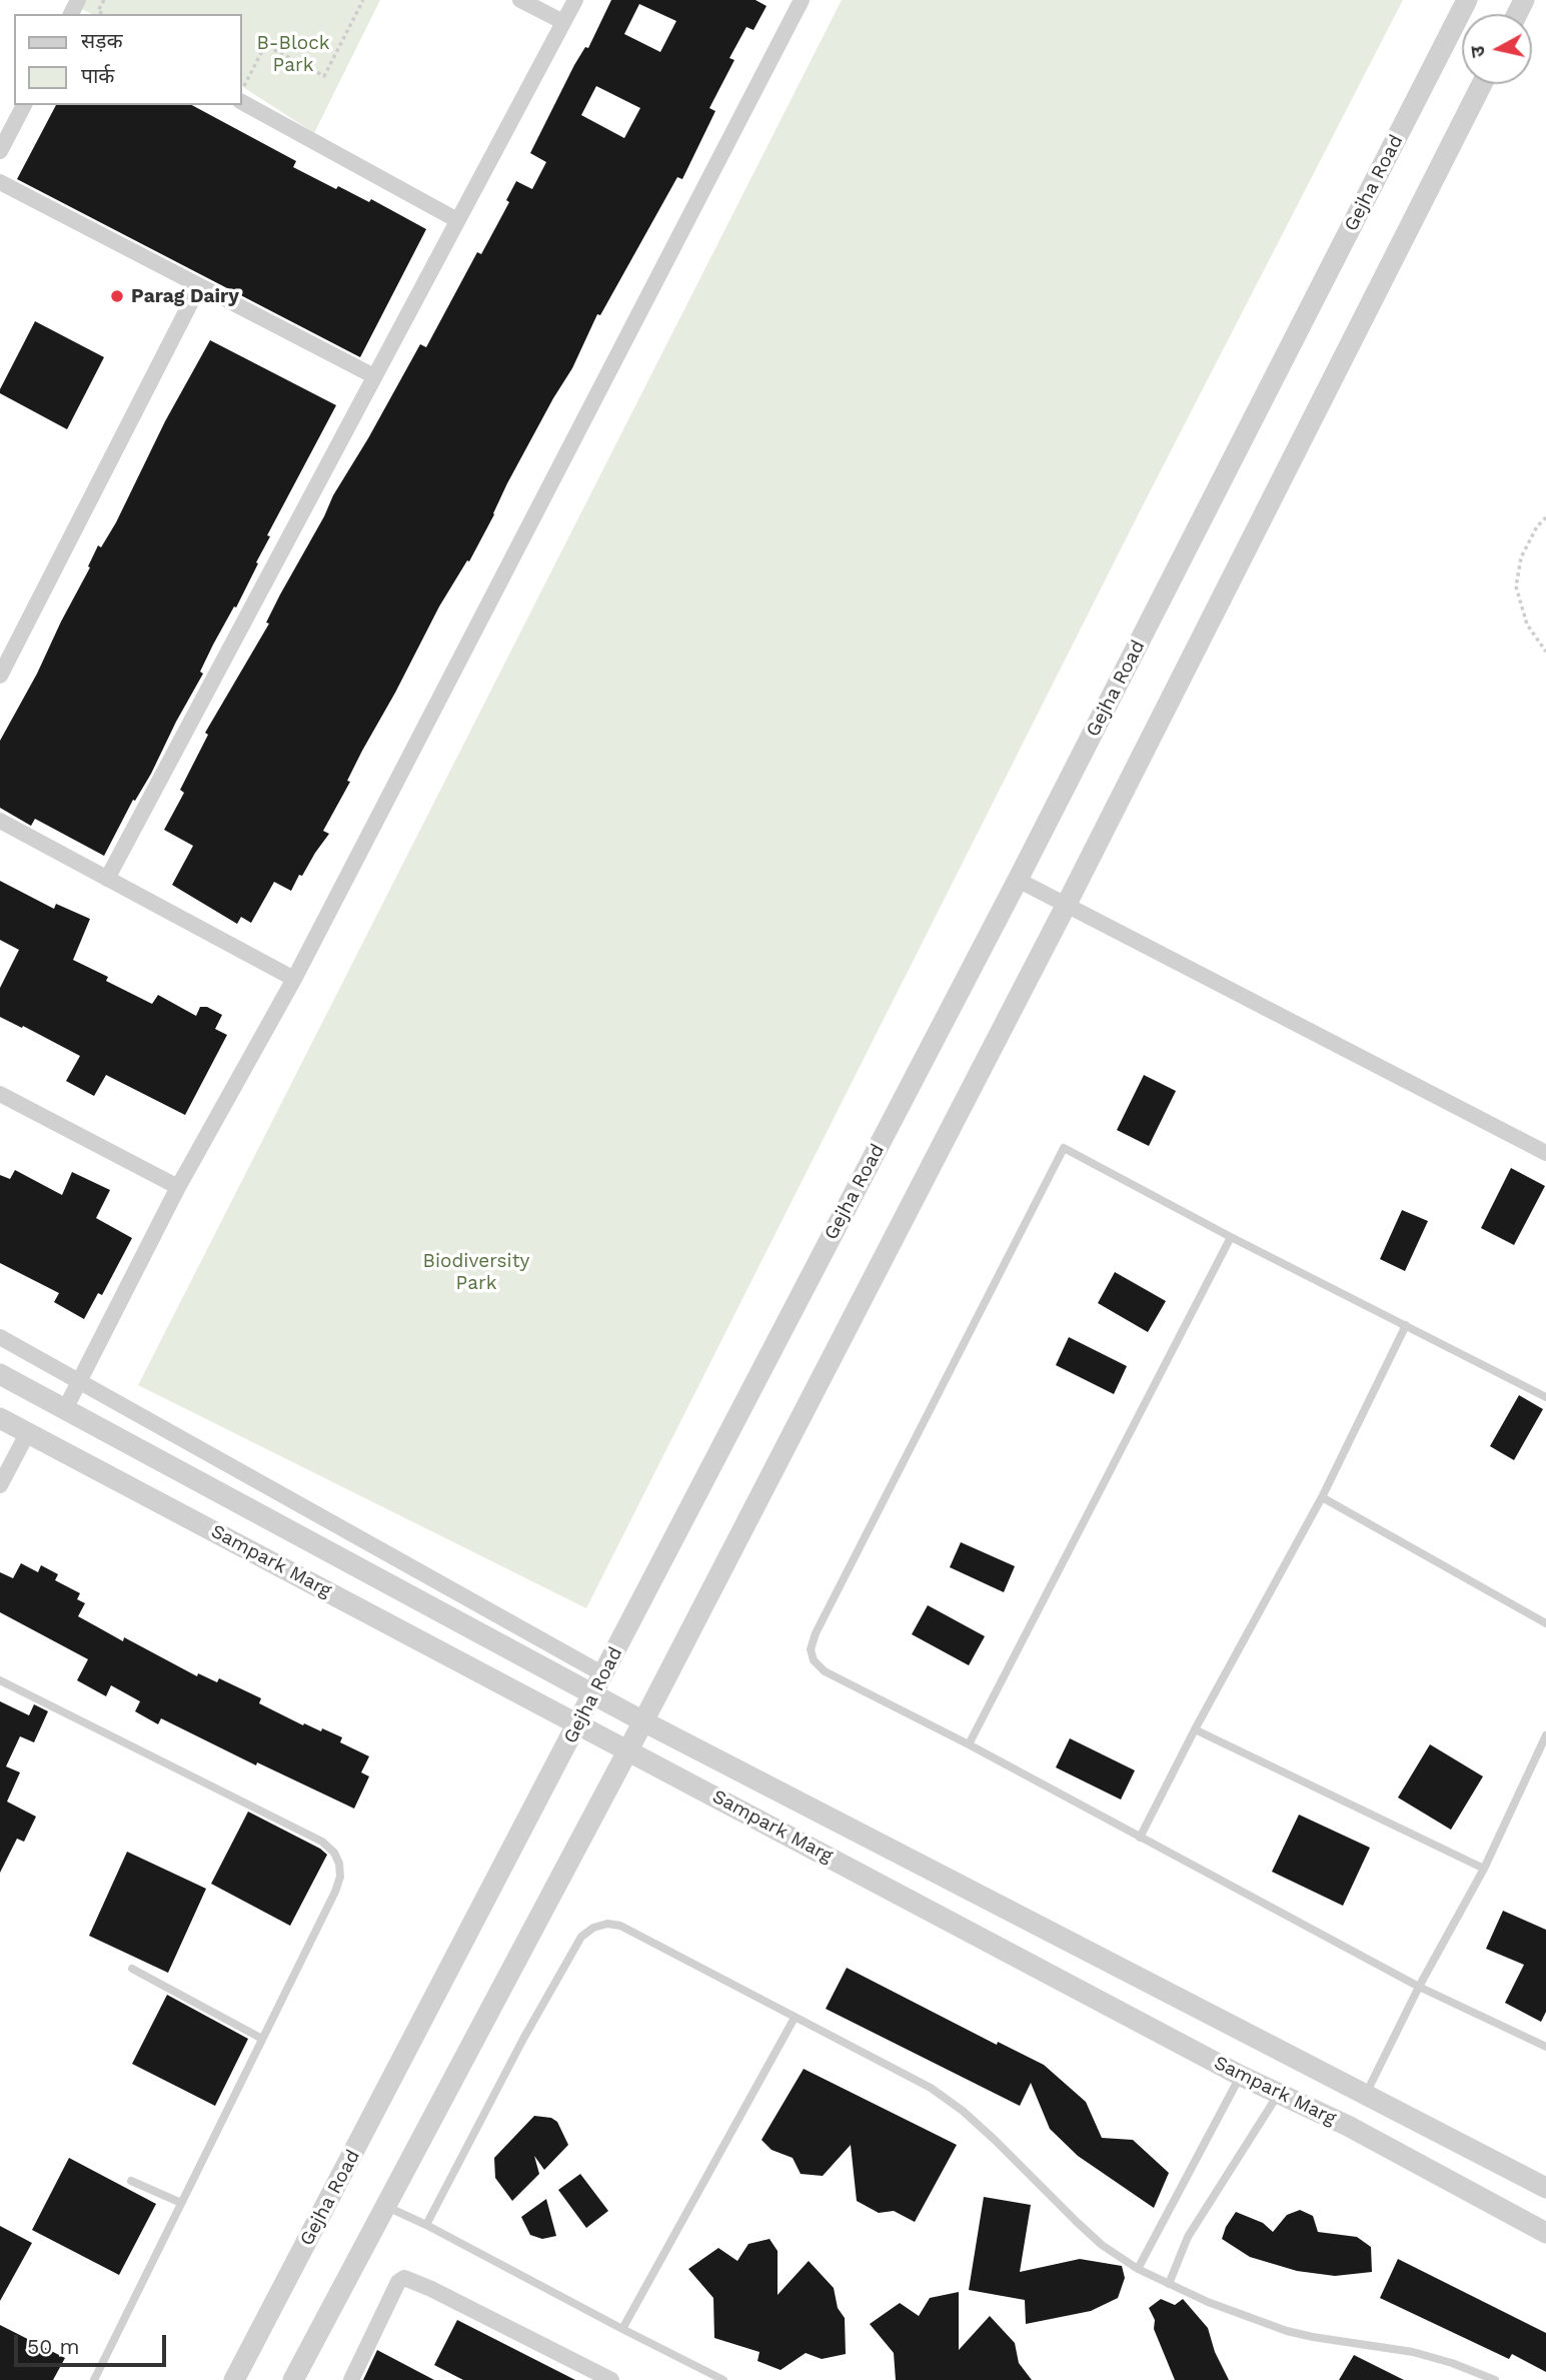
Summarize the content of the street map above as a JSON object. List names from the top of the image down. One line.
{"streets":{"street":["Gejha Road","Sampark Marg"]},"crossings":[["Gejha Road","Sampark Marg"]],"parks":["B-Block Park","Biodiversity Park"],"places":["Parag Dairy"],"legend":["सड़क","पार्क"],"scale_bar":"50 m","north":"left"}
